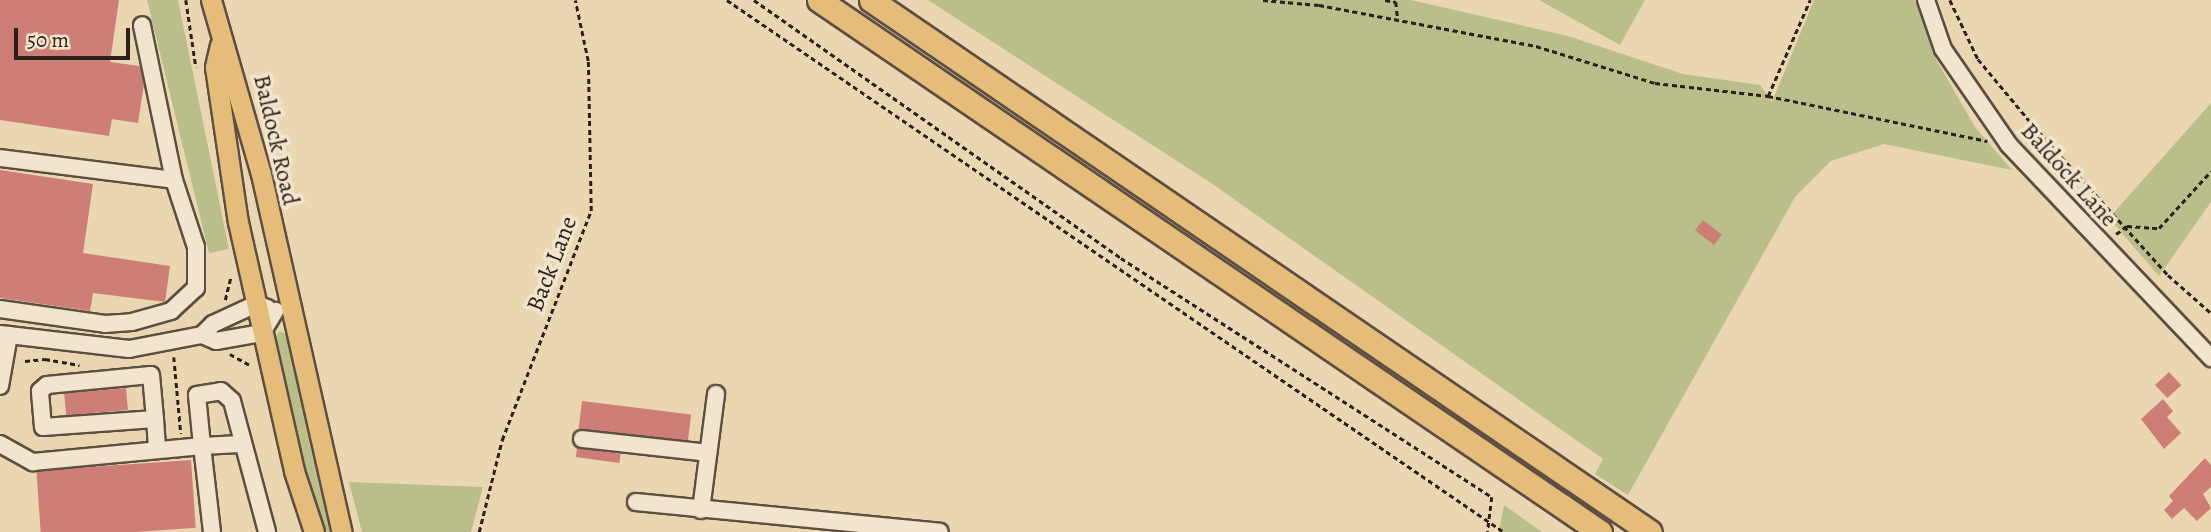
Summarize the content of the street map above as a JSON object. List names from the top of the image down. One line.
{"streets":{"main road":["Baldock Road"],"street":["Baldock Lane"],"path":["Back Lane"]},"scale_bar":"50 m"}
